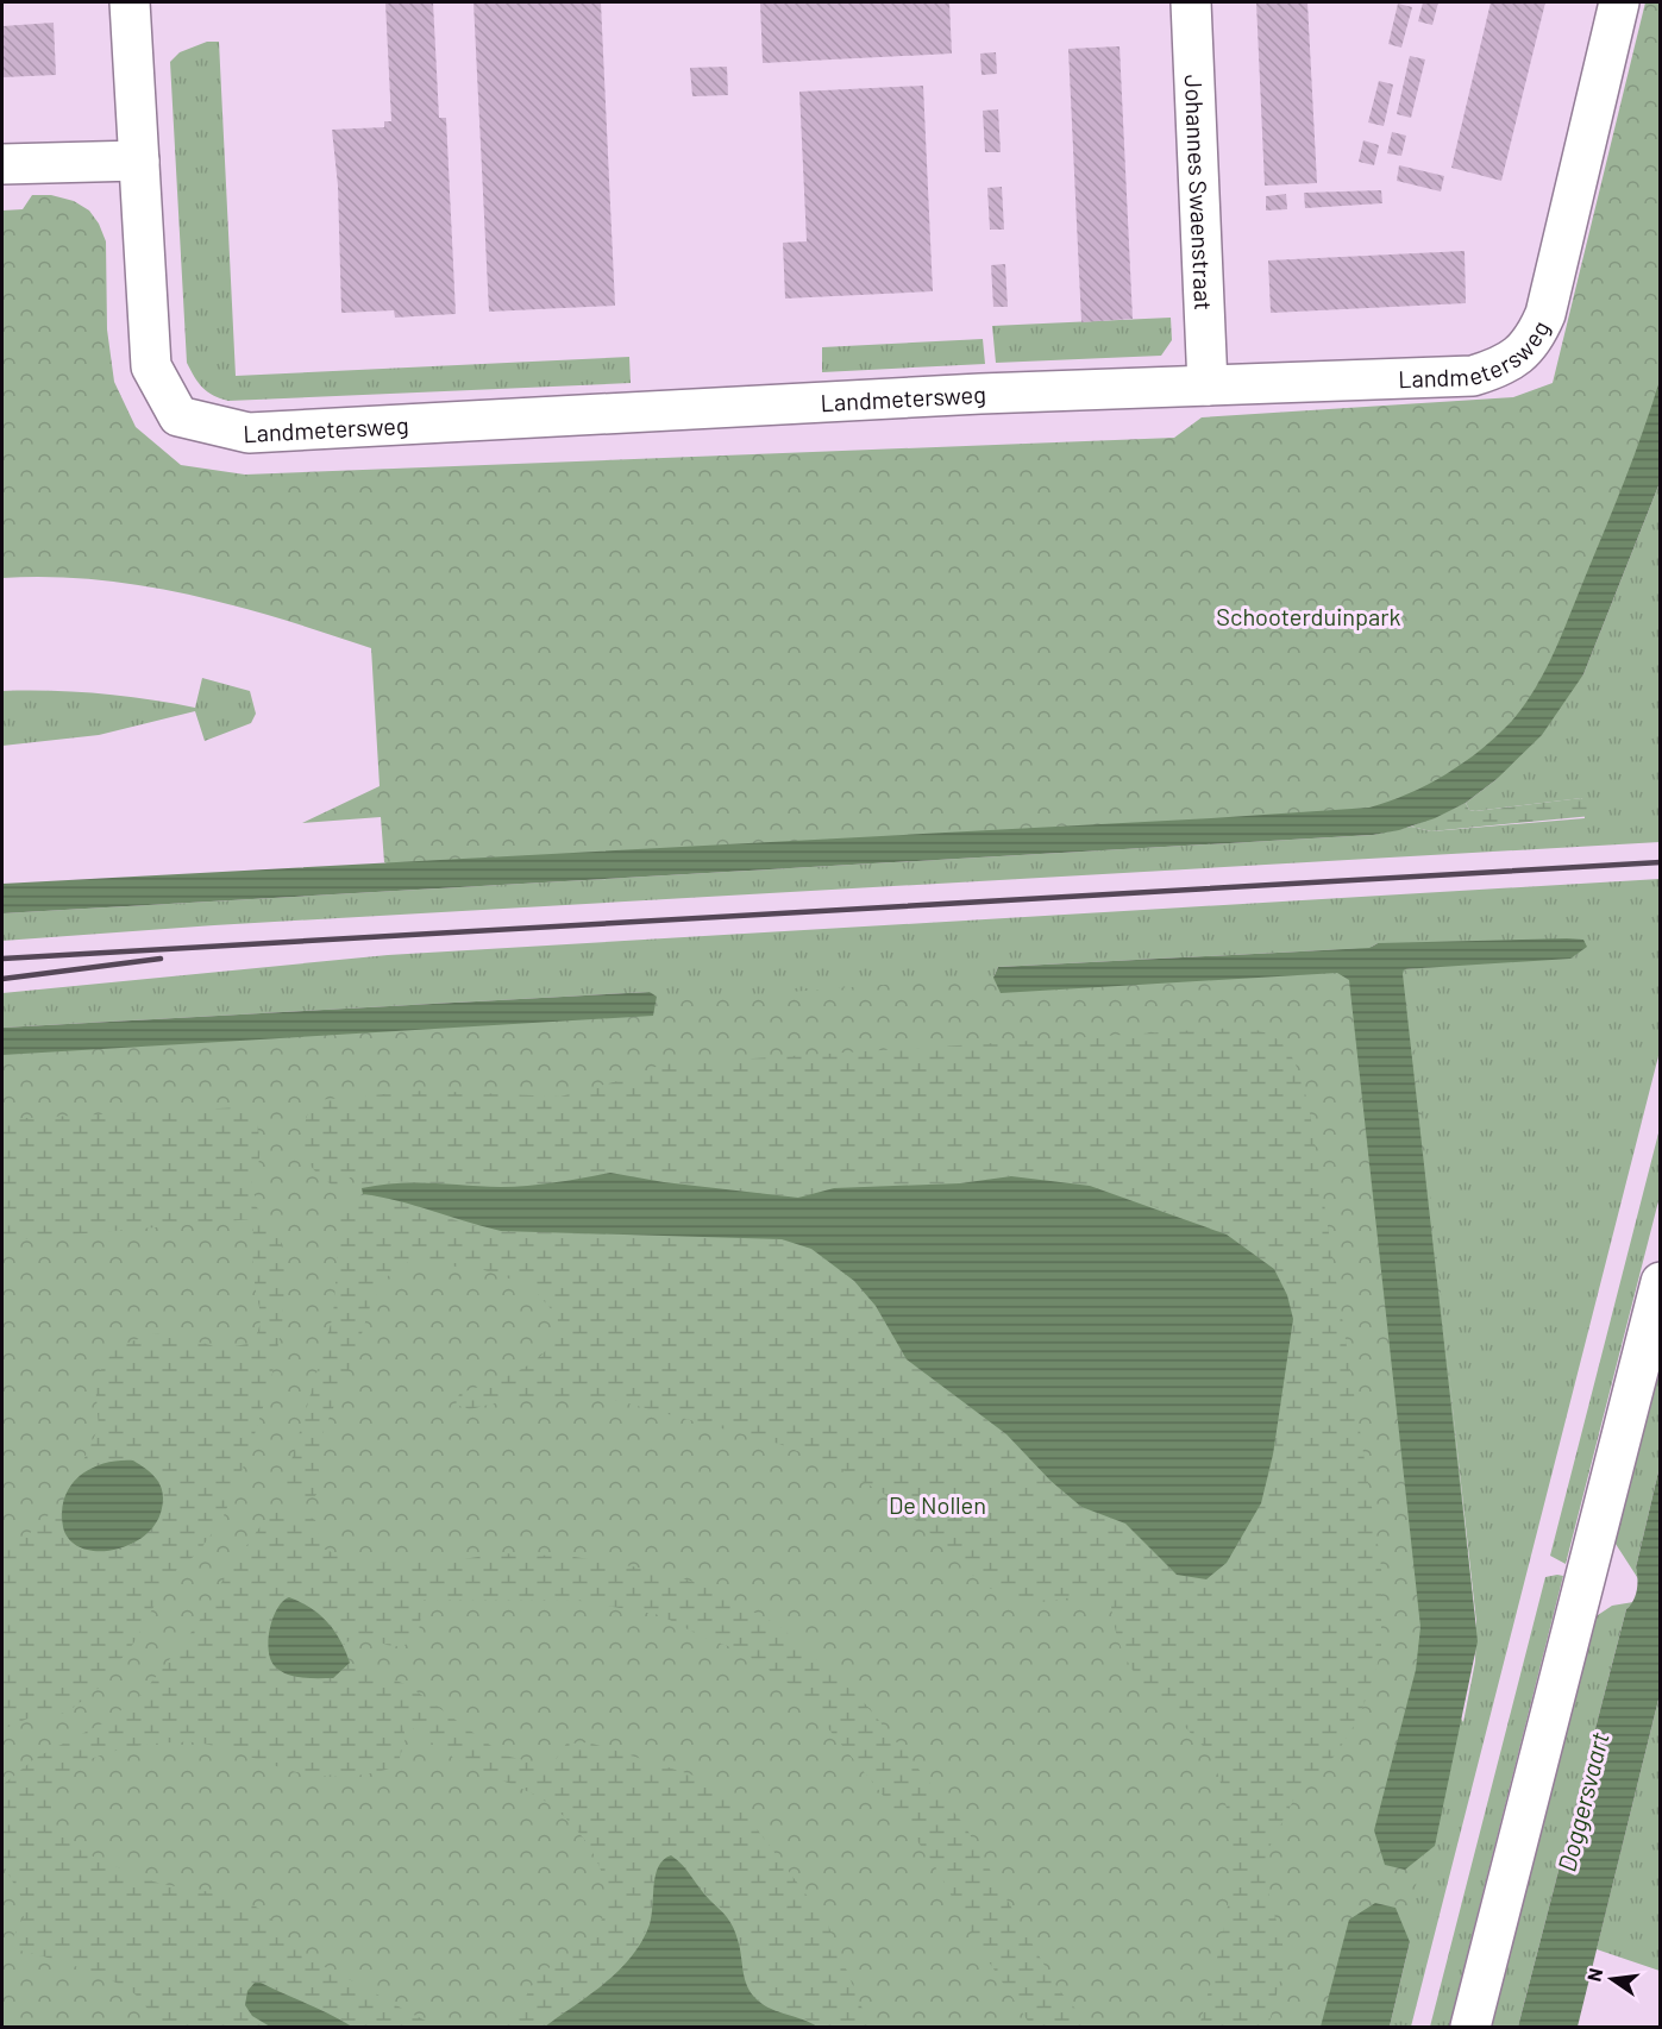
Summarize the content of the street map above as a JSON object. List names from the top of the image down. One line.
{"streets":{"street":["Johannes Swaenstraat","Landmetersweg"]},"crossings":[["Johannes Swaenstraat","Landmetersweg"]],"water":["Doggersvaart"],"parks":["Schooterduinpark","De Nollen"],"north":"left"}
